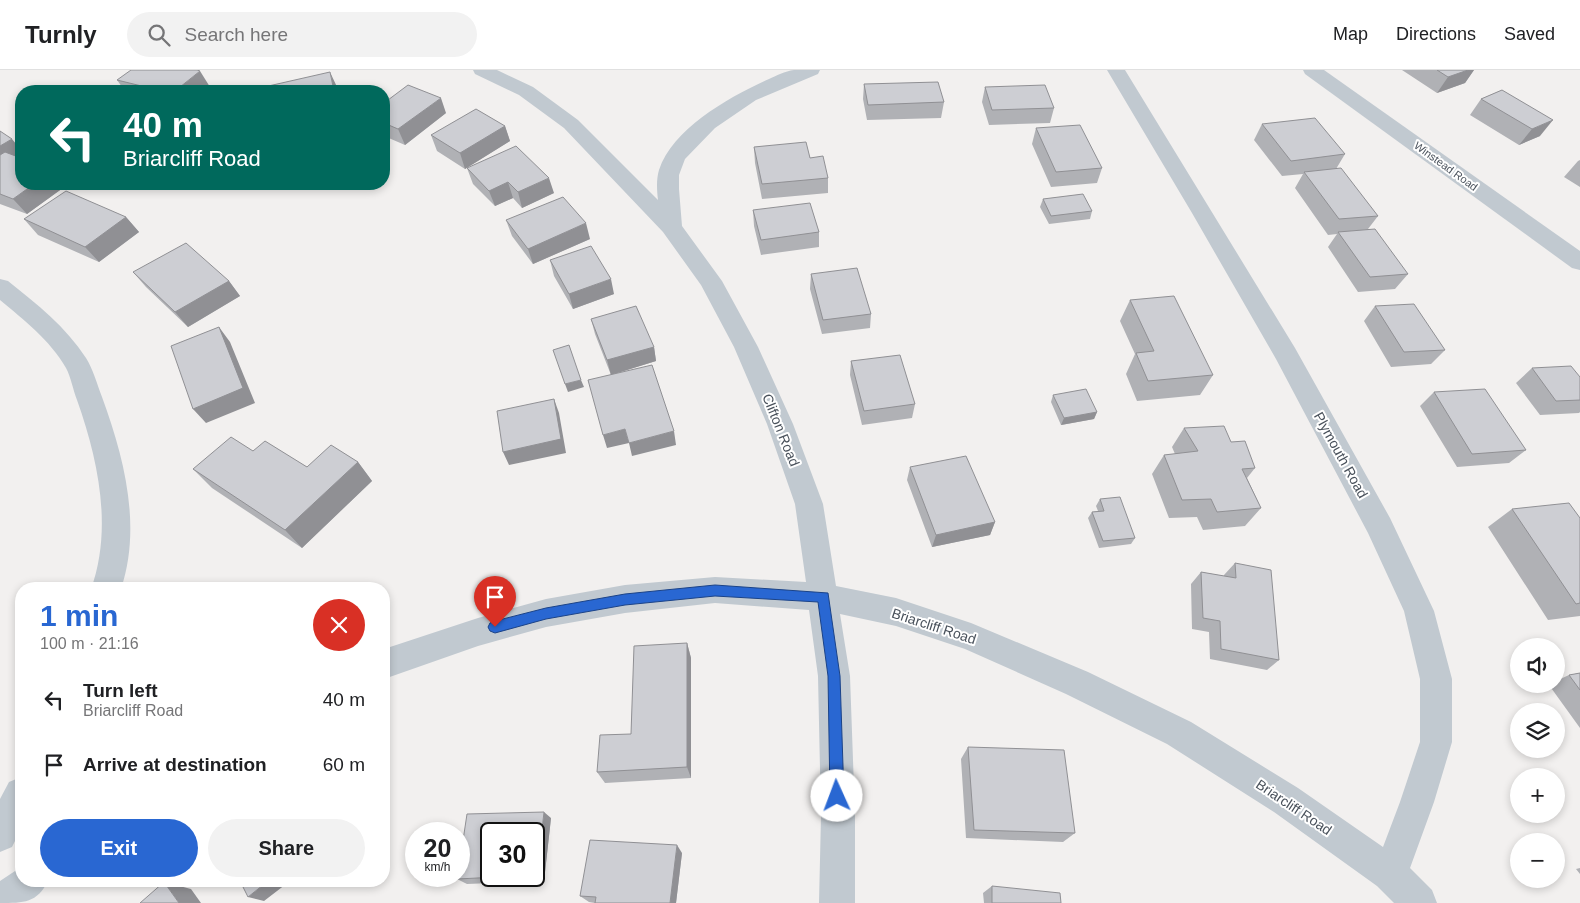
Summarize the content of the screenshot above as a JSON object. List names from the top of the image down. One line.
{"streets":{"street":["Winstead Road","Clifton Road","Plymouth Road","Briarcliff Road"]},"crossings":[["Clifton Road","Briarcliff Road"],["Plymouth Road","Briarcliff Road"]],"page":{"header":"Turnly","search":"Search here","nav":["Map","Directions","Saved"],"turn":["40 m","Briarcliff Road"],"heading":["1 min","100 m · 21:16"],"map_buttons":["+","−"],"list":[{"name":"Turn left","note":"Briarcliff Road","value":"40 m"},{"name":"Arrive at destination","value":"60 m"}],"buttons":["Exit","Share"],"speed":"20 km/h","limit":"30"}}
